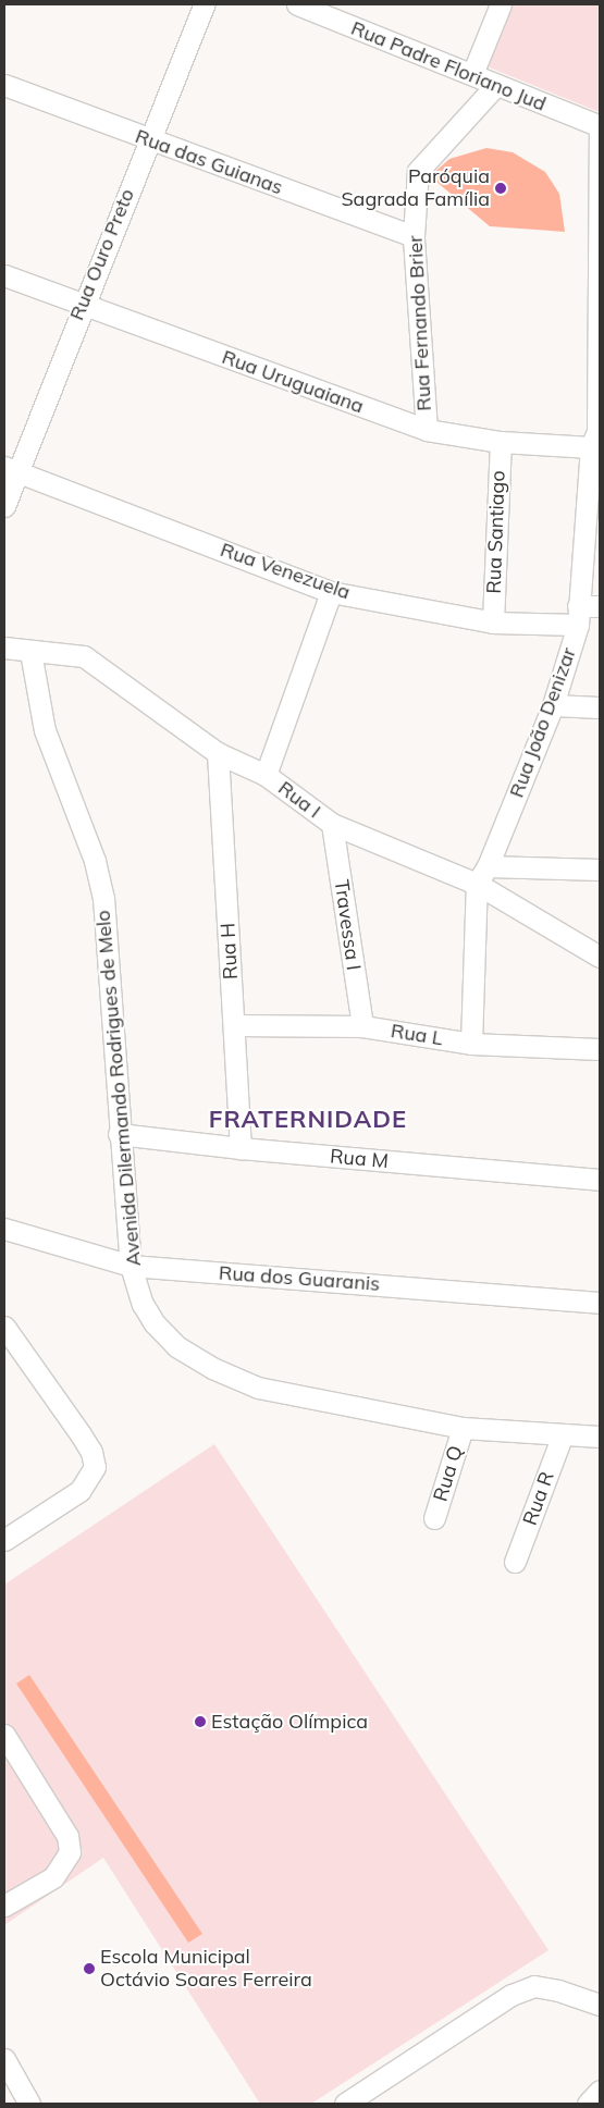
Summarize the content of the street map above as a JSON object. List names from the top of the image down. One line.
{"streets":{"street":["Rua Padre Floriano Jud","Rua das Guianas","Rua Ouro Preto","Rua Fernando Brier","Rua Uruguaiana","Rua Santiago","Rua Venezuela","Rua João Denizar","Rua I","Travessa I","Rua H","Rua L","Avenida Dilermando Rodrigues de Melo","Rua M","Rua dos Guaranis","Rua Q","Rua R"]},"crossings":[["Rua Padre Floriano Jud","Rua Fernando Brier"],["Rua das Guianas","Rua Ouro Preto"],["Rua das Guianas","Rua Fernando Brier"],["Rua Ouro Preto","Rua Uruguaiana"],["Rua Ouro Preto","Rua Venezuela"],["Rua Fernando Brier","Rua Uruguaiana"],["Rua Uruguaiana","Rua Santiago"],["Rua Uruguaiana","Rua João Denizar"],["Rua Santiago","Rua Venezuela"],["Rua Venezuela","Rua João Denizar"],["Rua João Denizar","Rua I"],["Rua I","Travessa I"],["Rua I","Rua H"],["Rua I","Avenida Dilermando Rodrigues de Melo"],["Travessa I","Rua L"],["Rua H","Rua L"],["Rua H","Rua M"],["Avenida Dilermando Rodrigues de Melo","Rua M"],["Avenida Dilermando Rodrigues de Melo","Rua dos Guaranis"],["Avenida Dilermando Rodrigues de Melo","Rua Q"],["Avenida Dilermando Rodrigues de Melo","Rua R"]],"districts":["FRATERNIDADE"],"places":["Paróquia Sagrada Família","Estação Olímpica","Escola Municipal Octávio Soares Ferreira"]}
